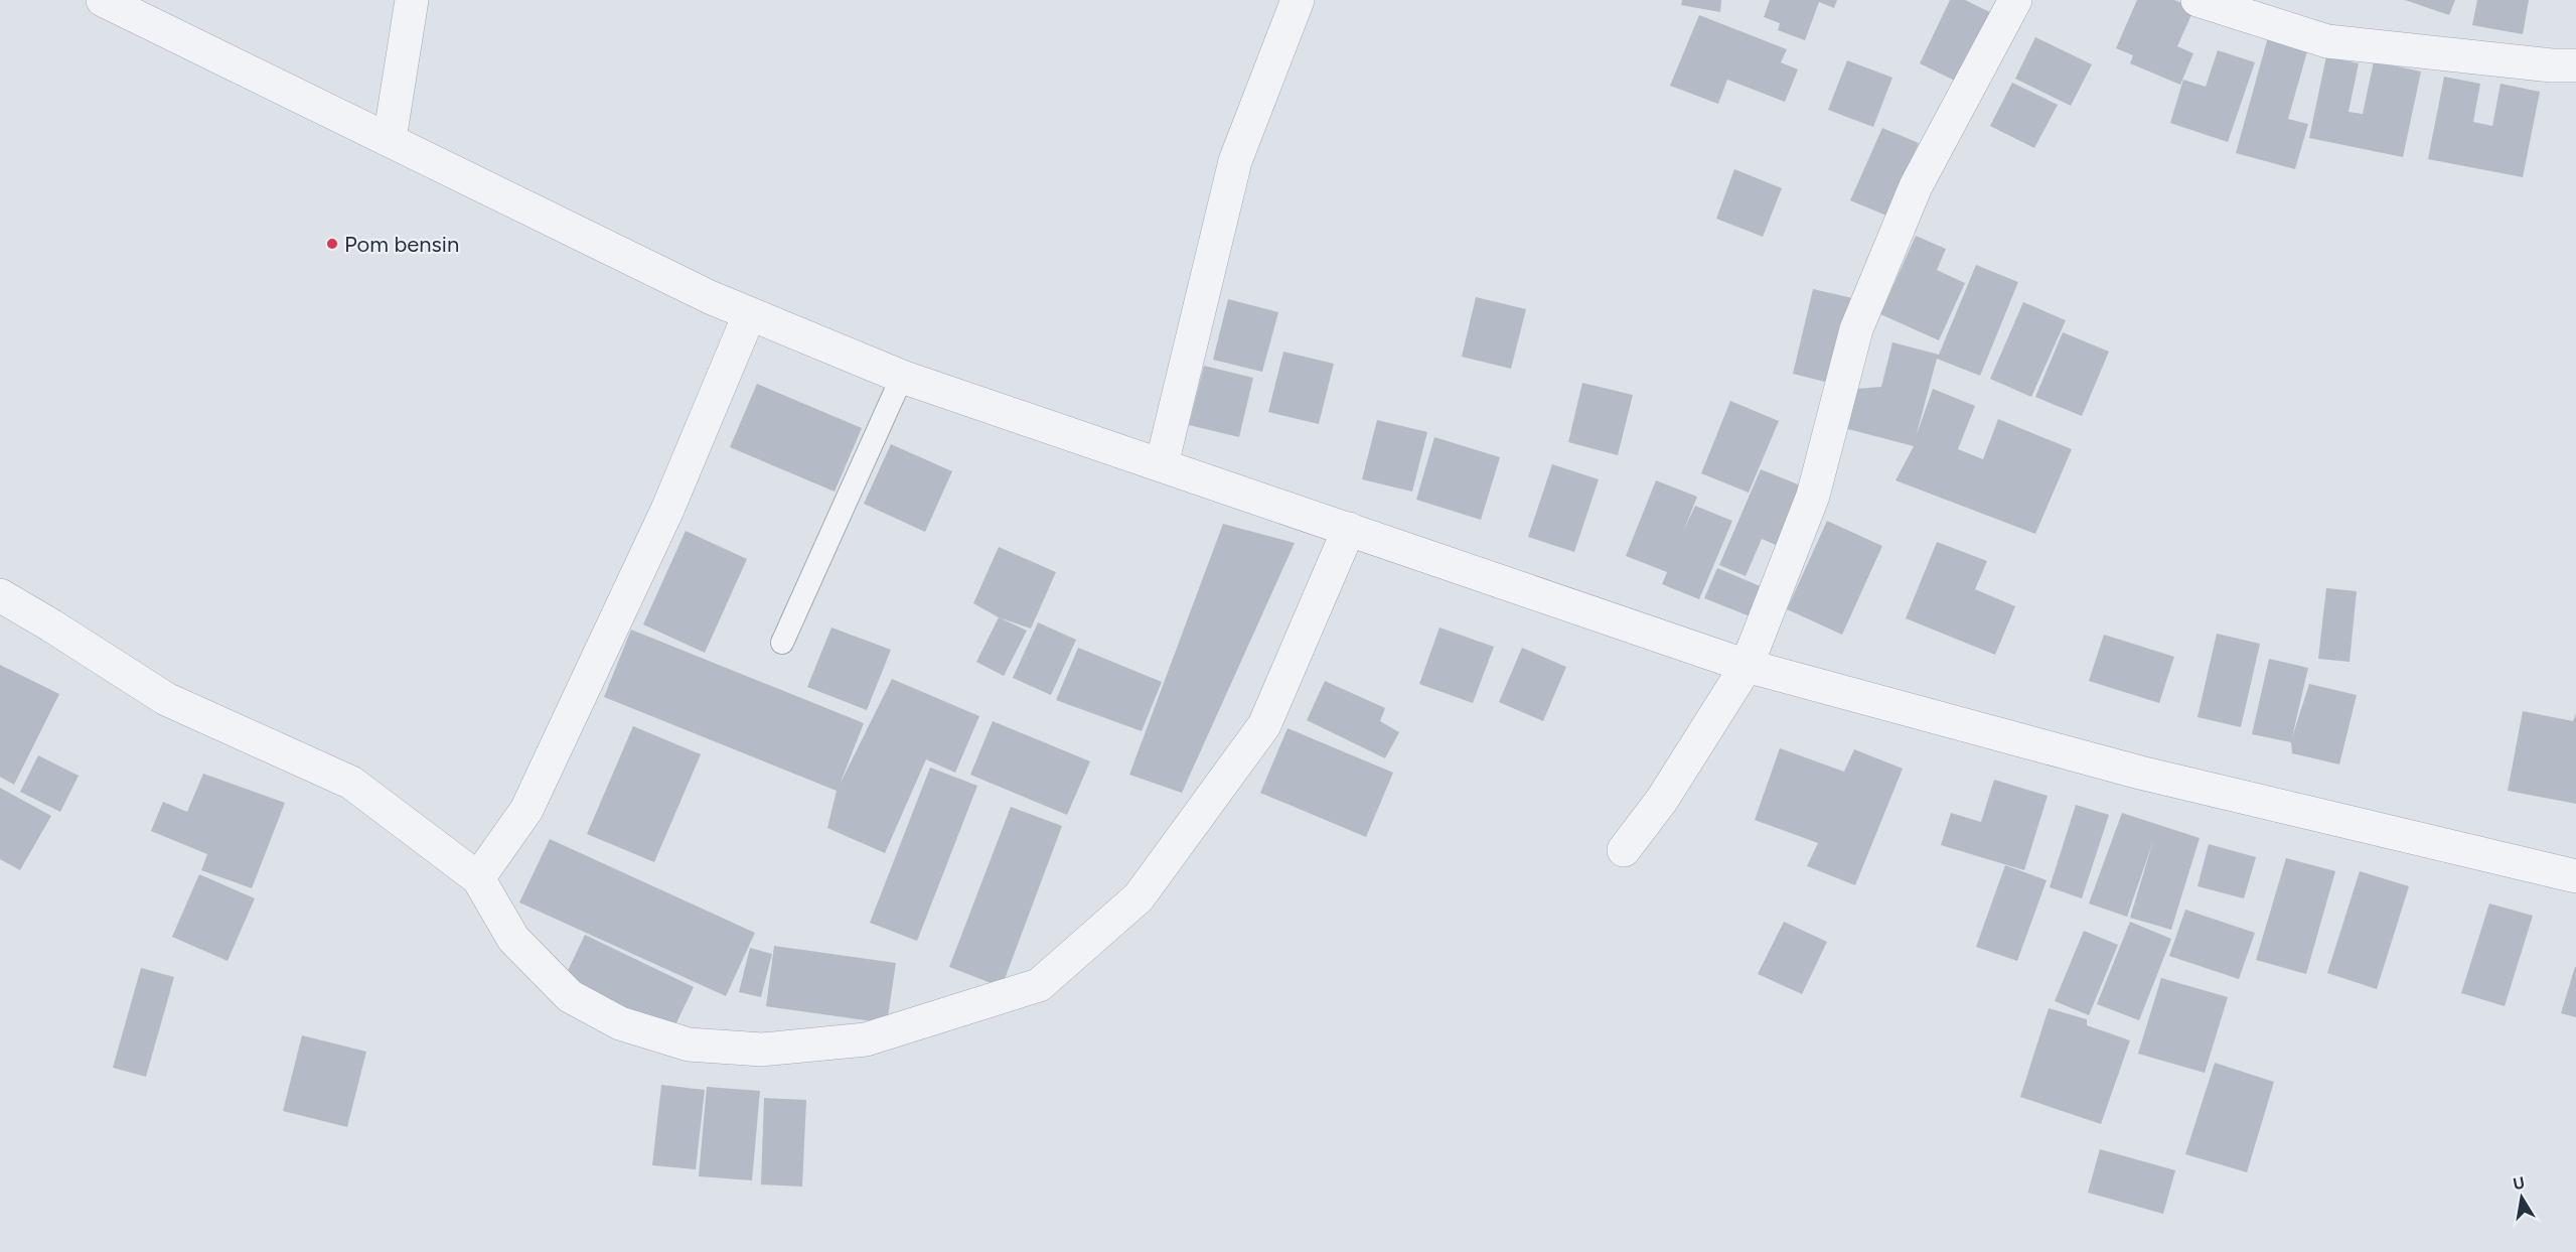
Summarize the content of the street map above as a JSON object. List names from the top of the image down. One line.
{"places":["Pom bensin"],"north":"top"}
